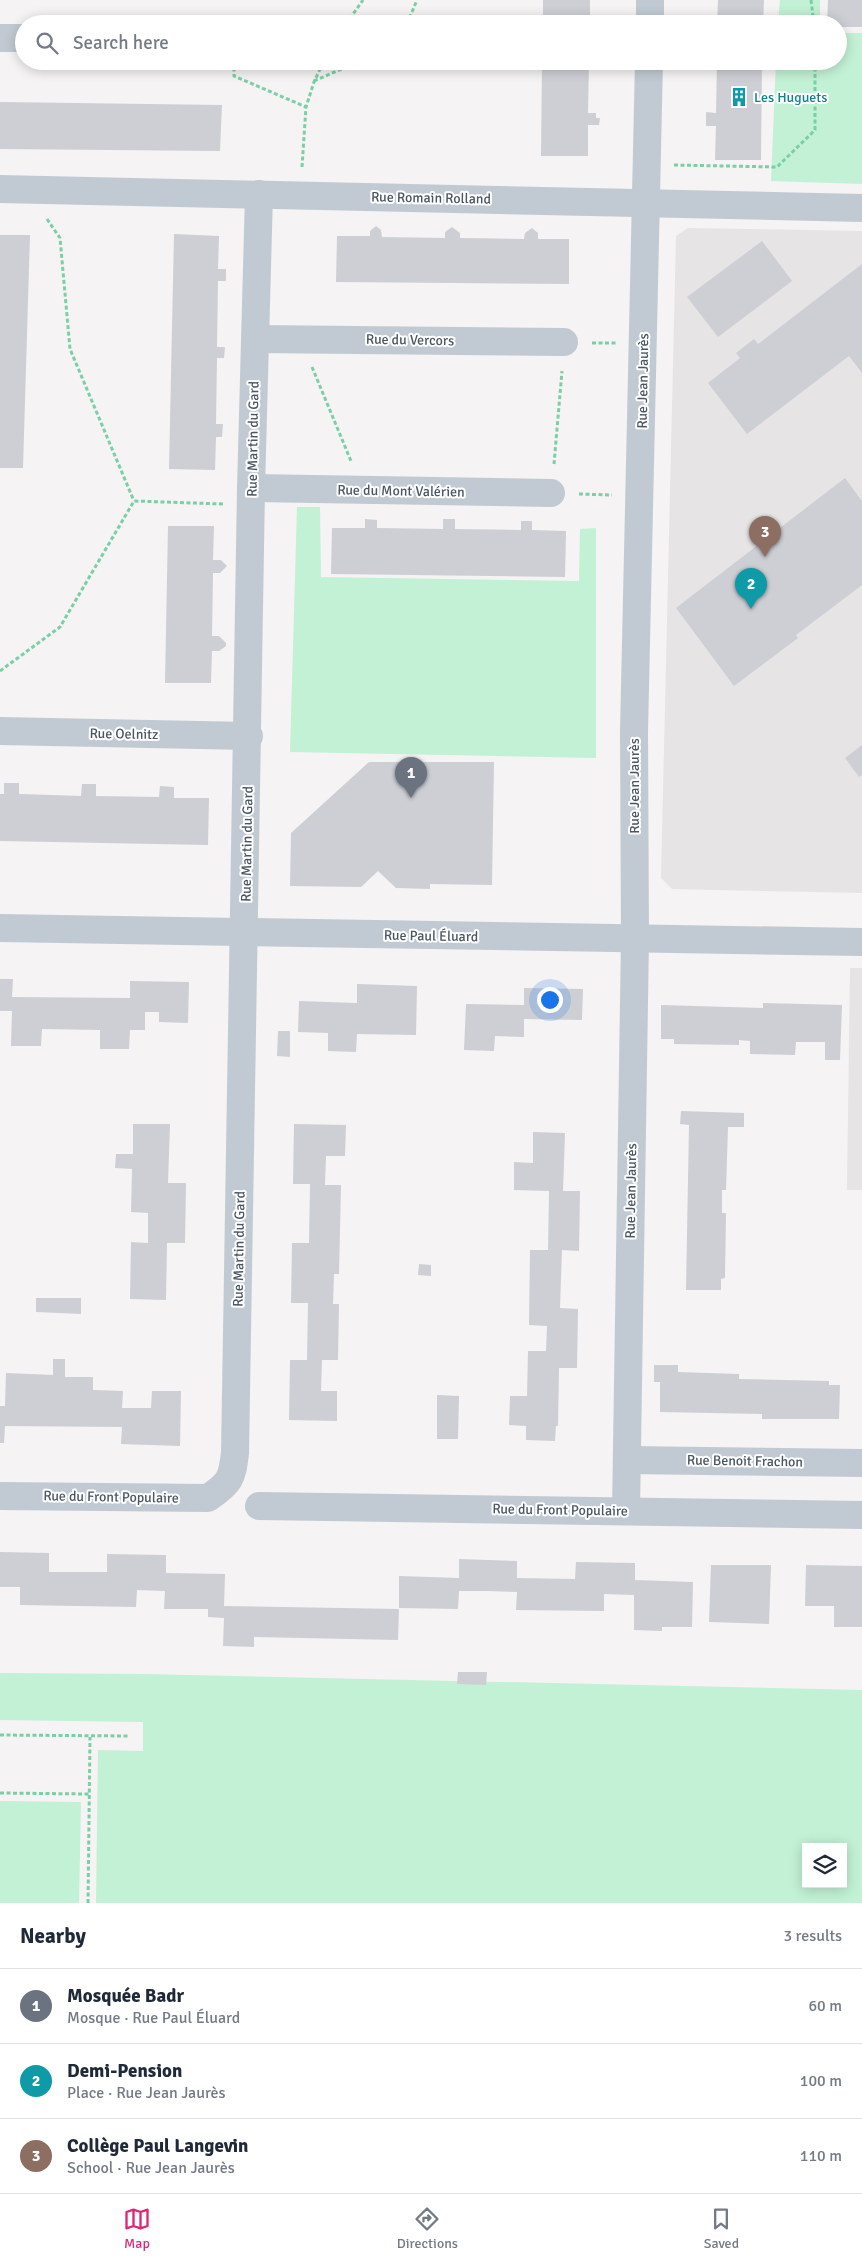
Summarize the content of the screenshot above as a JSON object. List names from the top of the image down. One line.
{"streets":{"street":["Rue Romain Rolland","Rue du Vercors","Rue Jean Jaurès","Rue Martin du Gard","Rue du Mont Valérien","Rue Oelnitz","Rue Paul Éluard","Rue Benoit Frachon","Rue du Front Populaire"]},"crossings":[["Rue Romain Rolland","Rue Jean Jaurès"],["Rue Romain Rolland","Rue Martin du Gard"],["Rue du Vercors","Rue Martin du Gard"],["Rue Jean Jaurès","Rue Paul Éluard"],["Rue Jean Jaurès","Rue Benoit Frachon"],["Rue Jean Jaurès","Rue du Front Populaire"],["Rue Martin du Gard","Rue du Mont Valérien"],["Rue Martin du Gard","Rue Oelnitz"],["Rue Martin du Gard","Rue Paul Éluard"],["Rue Martin du Gard","Rue du Front Populaire"]],"places":{"building":["Les Huguets"]},"page":{"search":"Search here","pins":["3","2","1"],"heading":["Nearby","3 results"],"list":[{"mark":"1","name":"Mosquée Badr","note":"Mosque · Rue Paul Éluard","value":"60 m"},{"mark":"2","name":"Demi-Pension","note":"Place · Rue Jean Jaurès","value":"100 m"},{"mark":"3","name":"Collège Paul Langevin","note":"School · Rue Jean Jaurès","value":"110 m"}],"nav":["Map","Directions","Saved"]}}
